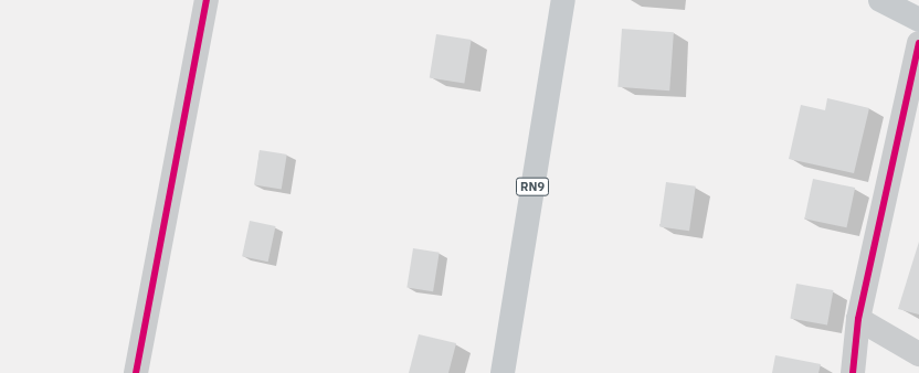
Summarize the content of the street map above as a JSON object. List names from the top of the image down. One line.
{"streets":{"main road":["RN9"]}}
